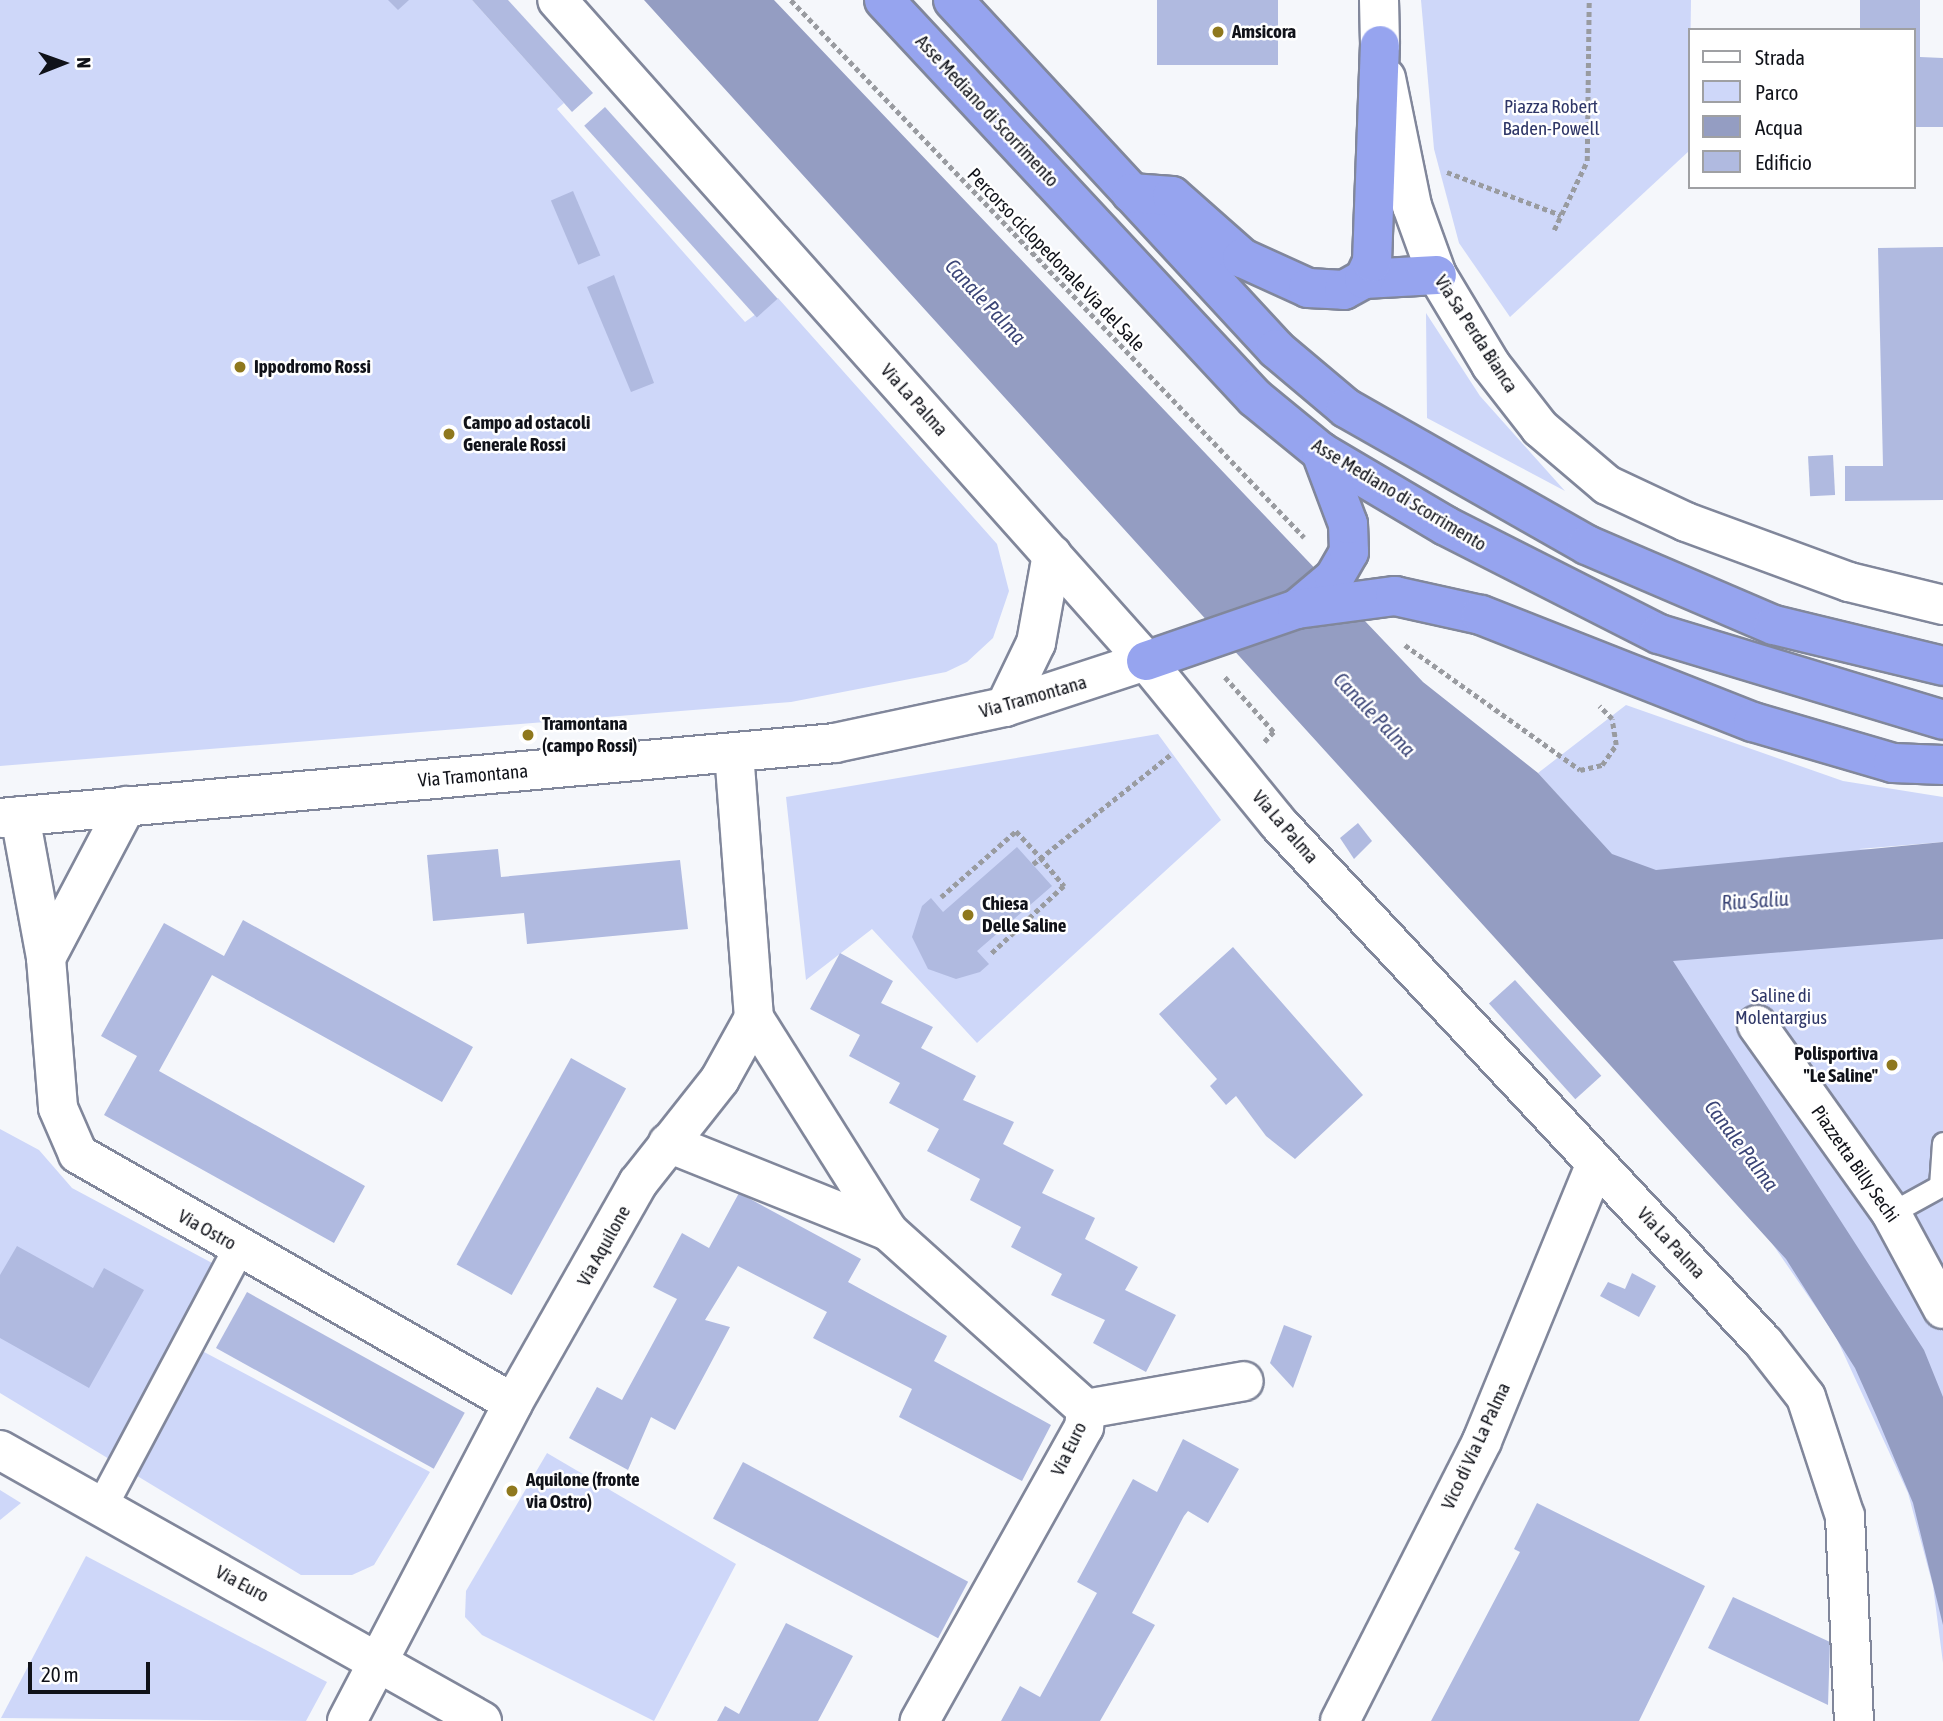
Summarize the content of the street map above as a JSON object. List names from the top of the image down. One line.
{"streets":{"highway":["Asse Mediano di Scorrimento"],"street":["Via Sa Perda Bianca","Via La Palma","Via Tramontana","Piazzetta Billy Sechi","Via Ostro","Via Aquilone","Vico di Via La Palma","Via Euro"],"path":["Percorso ciclopedonale Via del Sale"]},"crossings":[["Via La Palma","Via Tramontana"],["Via La Palma","Vico di Via La Palma"],["Via Tramontana","Via Ostro"],["Via Ostro","Via Aquilone"],["Via Aquilone","Via Euro"]],"water":["Canale Palma","Riu Saliu"],"parks":["Piazza Robert Baden-Powell","Saline di Molentargius"],"places":["Amsicora","Ippodromo Rossi","Campo ad ostacoli Generale Rossi","Tramontana (campo Rossi)","Chiesa Delle Saline","Polisportiva \"Le Saline\"","Aquilone (fronte via Ostro)"],"legend":["Strada","Parco","Acqua","Edificio"],"scale_bar":"20 m","north":"right"}
